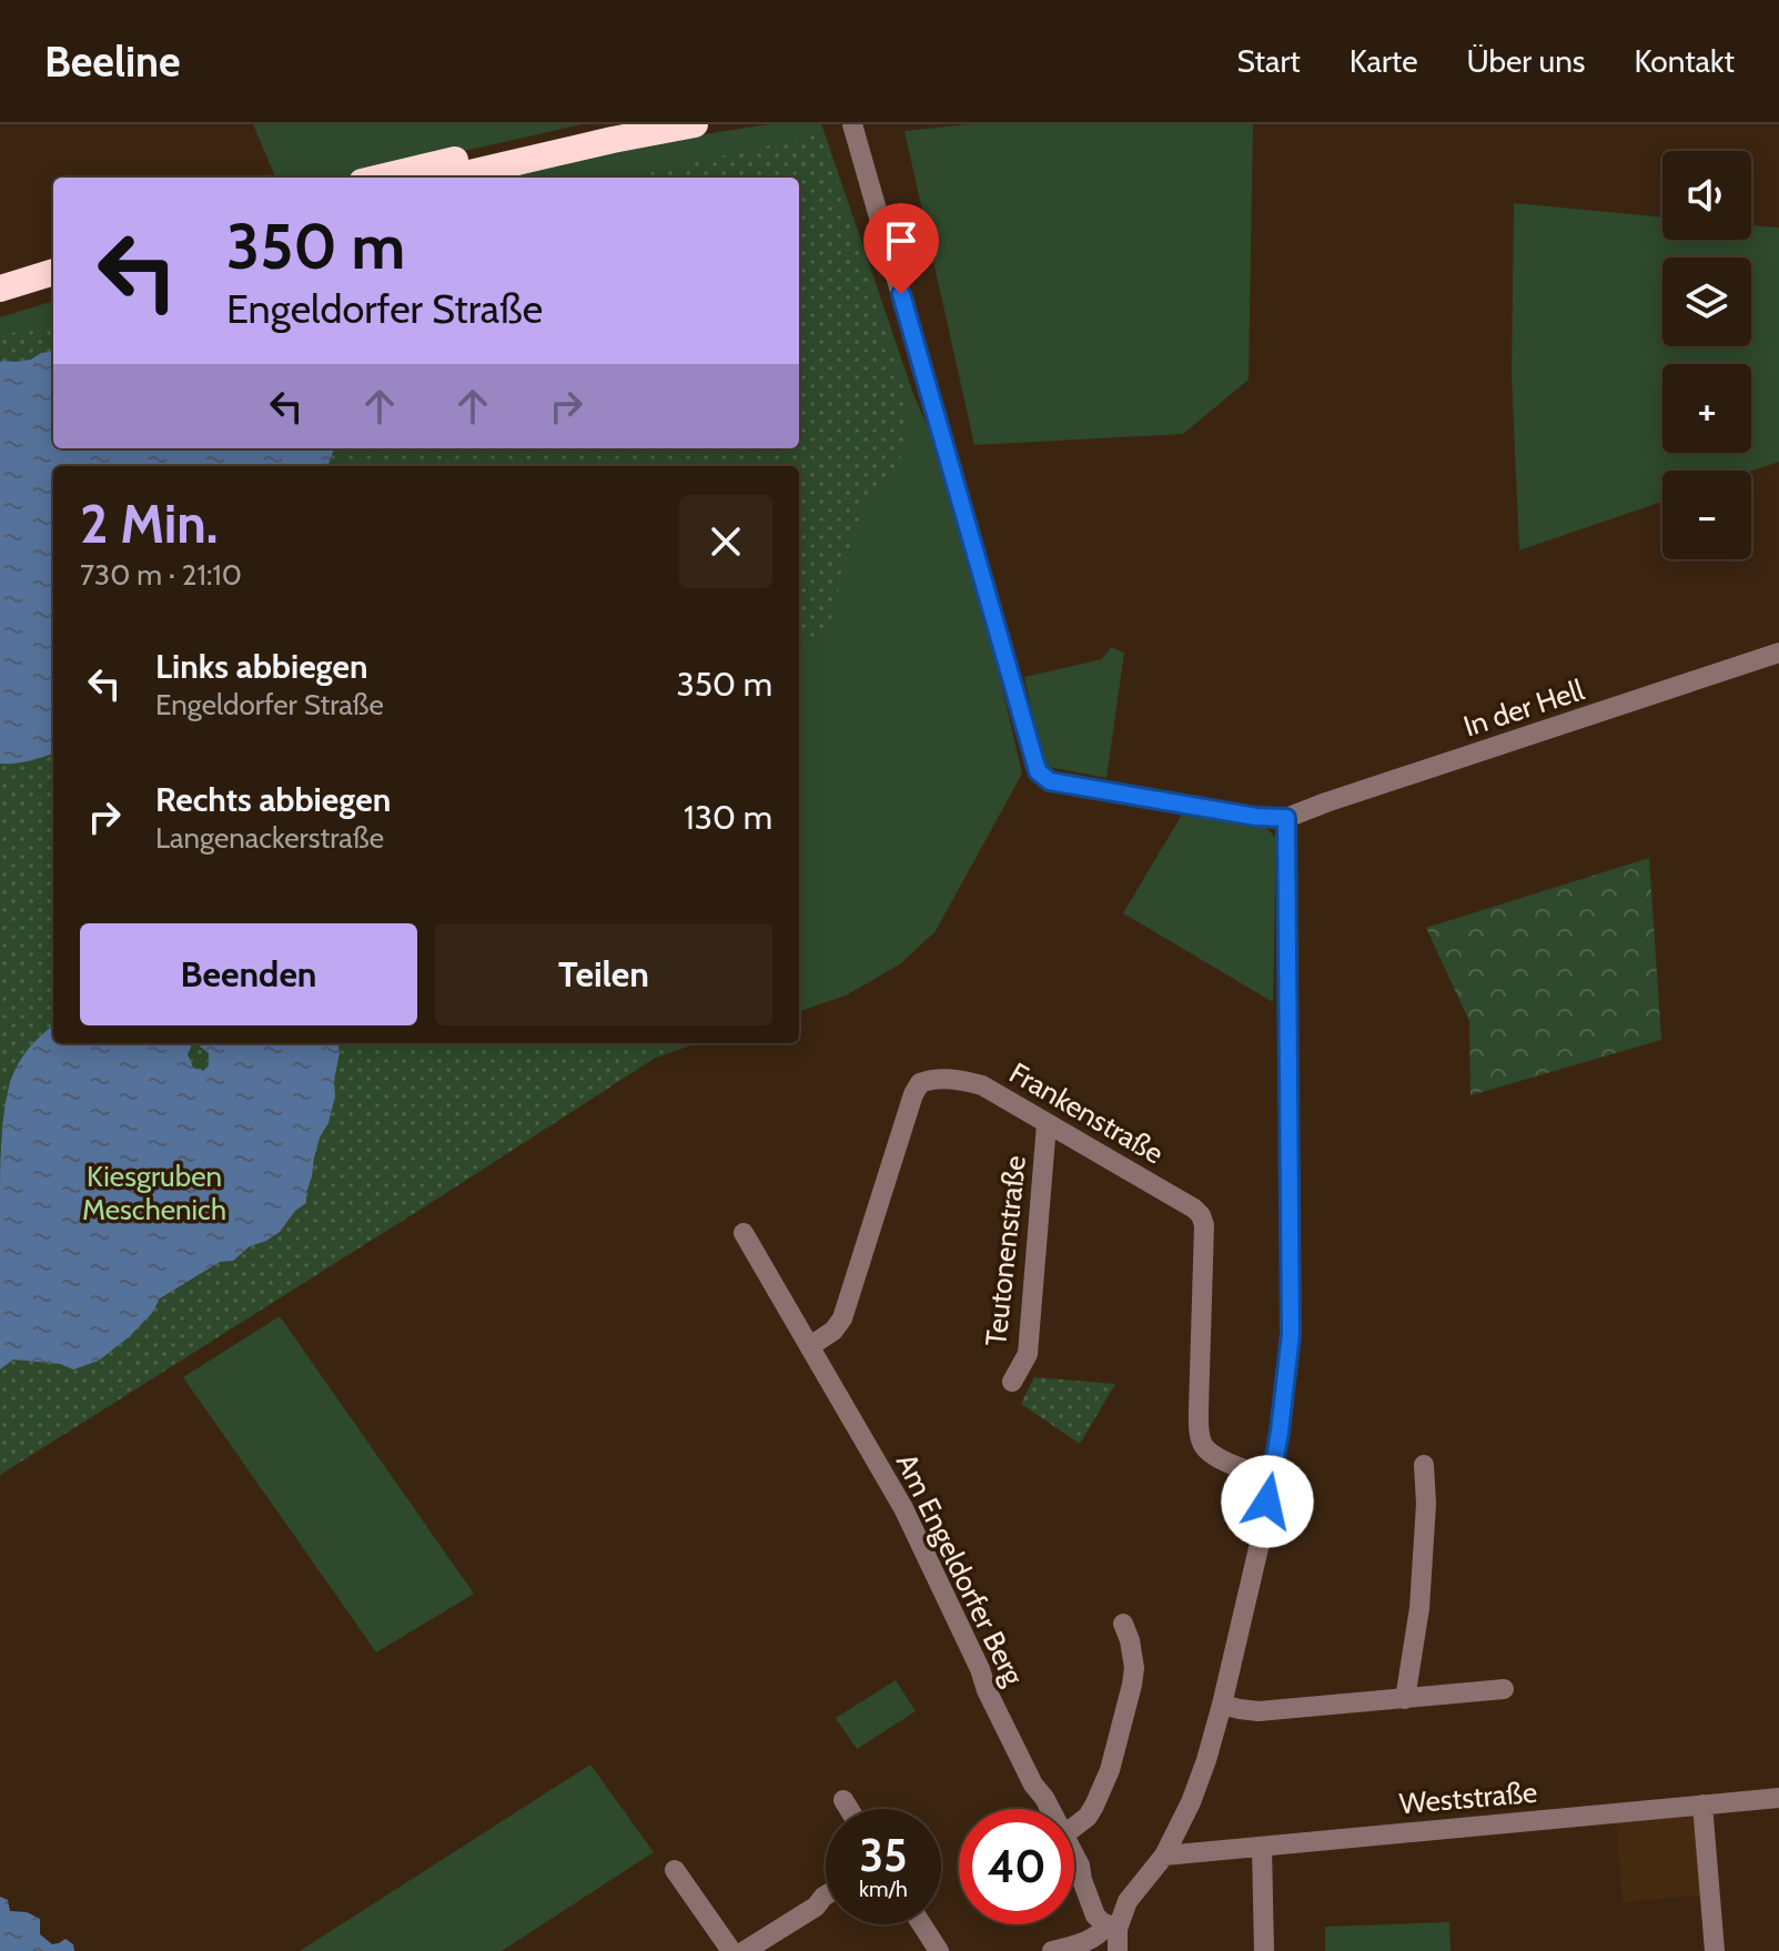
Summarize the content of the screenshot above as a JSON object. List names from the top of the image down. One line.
{"streets":{"street":["In der Hell","Frankenstraße","Teutonenstraße","Am Engeldorfer Berg","Weststraße"]},"crossings":[["Frankenstraße","Teutonenstraße"],["Frankenstraße","Am Engeldorfer Berg"]],"parks":["Kiesgruben Meschenich"],"page":{"header":"Beeline","nav":["Start","Karte","Über uns","Kontakt"],"map_buttons":["+","−"],"turn":["350 m","Engeldorfer Straße"],"heading":["2 Min.","730 m · 21:10"],"list":[{"name":"Links abbiegen","note":"Engeldorfer Straße","value":"350 m"},{"name":"Rechts abbiegen","note":"Langenackerstraße","value":"130 m"}],"buttons":["Beenden","Teilen"],"speed":"35 km/h","limit":"40"}}
